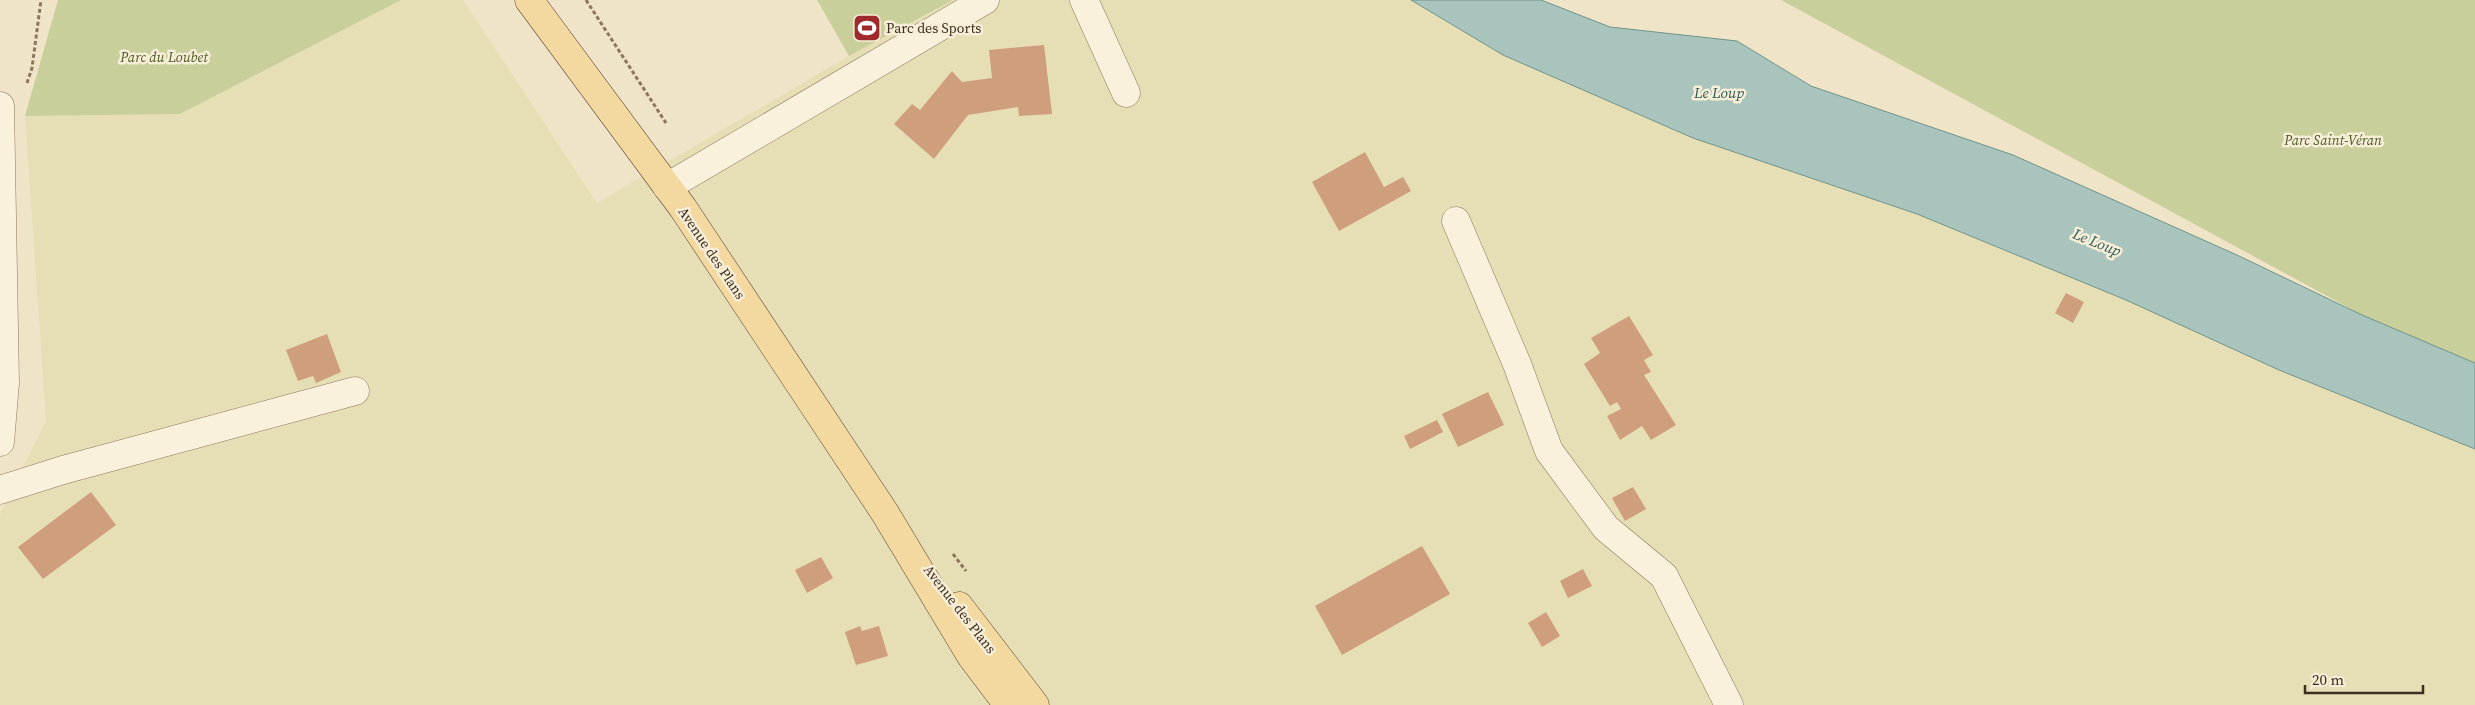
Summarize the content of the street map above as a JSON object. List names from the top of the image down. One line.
{"streets":{"main road":["Avenue des Plans"]},"water":["Le Loup"],"parks":["Parc du Loubet","Parc Saint-Véran"],"places":{"sports":["Parc des Sports"]},"scale_bar":"20 m"}
